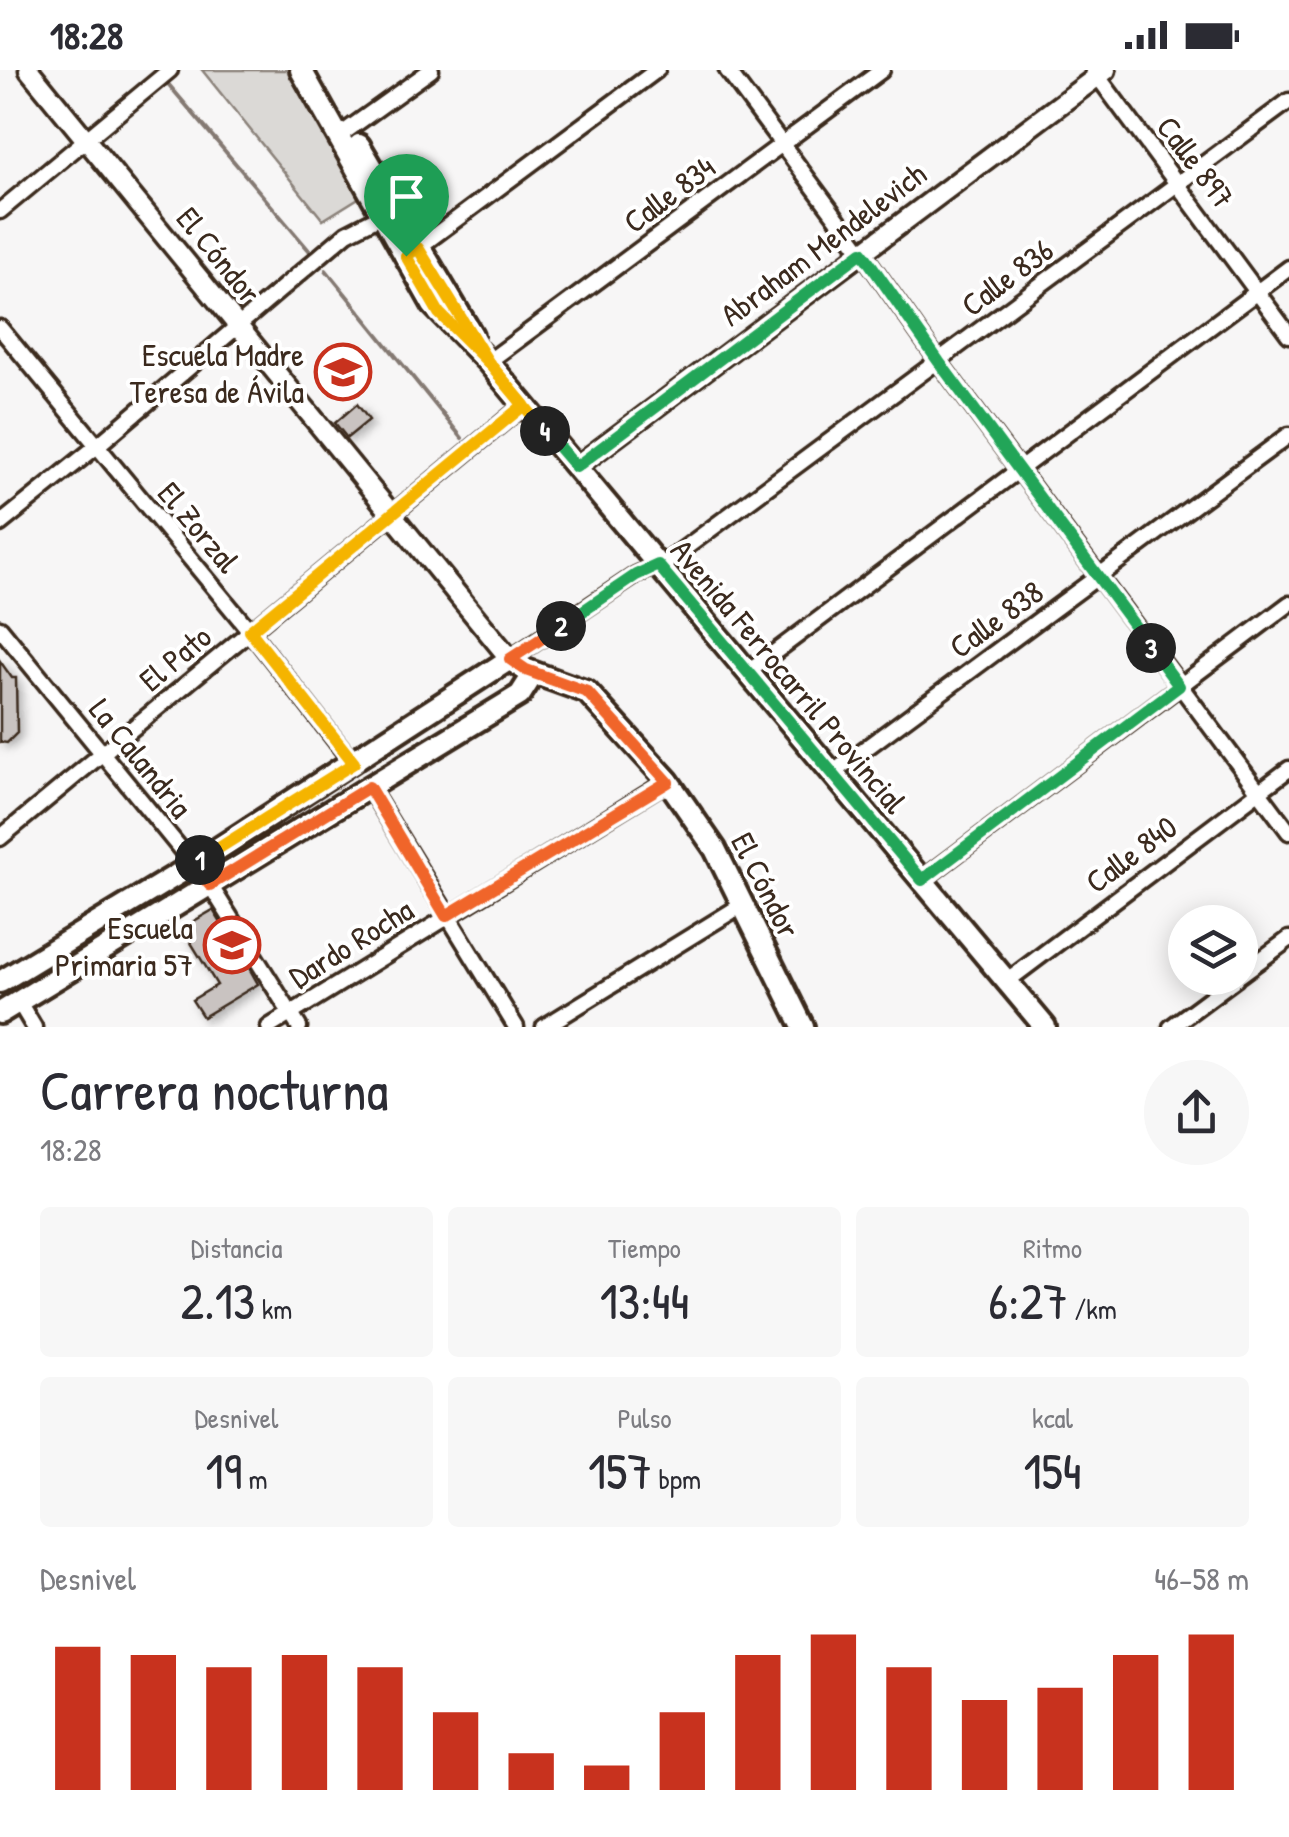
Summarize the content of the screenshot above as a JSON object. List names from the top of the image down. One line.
{"streets":{"main road":["El Cóndor","Avenida Ferrocarril Provincial"],"street":["Calle 897","Calle 834","Abraham Mendelevich","Calle 836","El Zorzal","Calle 838","El Pato","La Calandria","Calle 840","Dardo Rocha"]},"crossings":[["Calle 897","Abraham Mendelevich"],["Calle 897","Calle 836"],["Calle 834","Avenida Ferrocarril Provincial"],["Abraham Mendelevich","Avenida Ferrocarril Provincial"],["El Cóndor","Calle 836"],["El Cóndor","El Pato"],["El Cóndor","Dardo Rocha"],["Calle 836","Avenida Ferrocarril Provincial"],["El Zorzal","El Pato"],["Calle 838","Avenida Ferrocarril Provincial"],["El Pato","Avenida Ferrocarril Provincial"],["El Pato","La Calandria"],["Avenida Ferrocarril Provincial","Calle 840"],["La Calandria","Dardo Rocha"]],"places":{"school or university":["Escuela Madre Teresa de Ávila","Escuela Primaria 57"]},"page":{"status":"18:28","pins":["4","2","3","1"],"heading":["Carrera nocturna","18:28"],"stats":[["Distancia","2.13 km"],["Tiempo","13:44"],["Ritmo","6:27 /km"],["Desnivel","19 m"],["Pulso","157 bpm"],["kcal","154"]],"chart":["Desnivel","46–58 m"]}}
